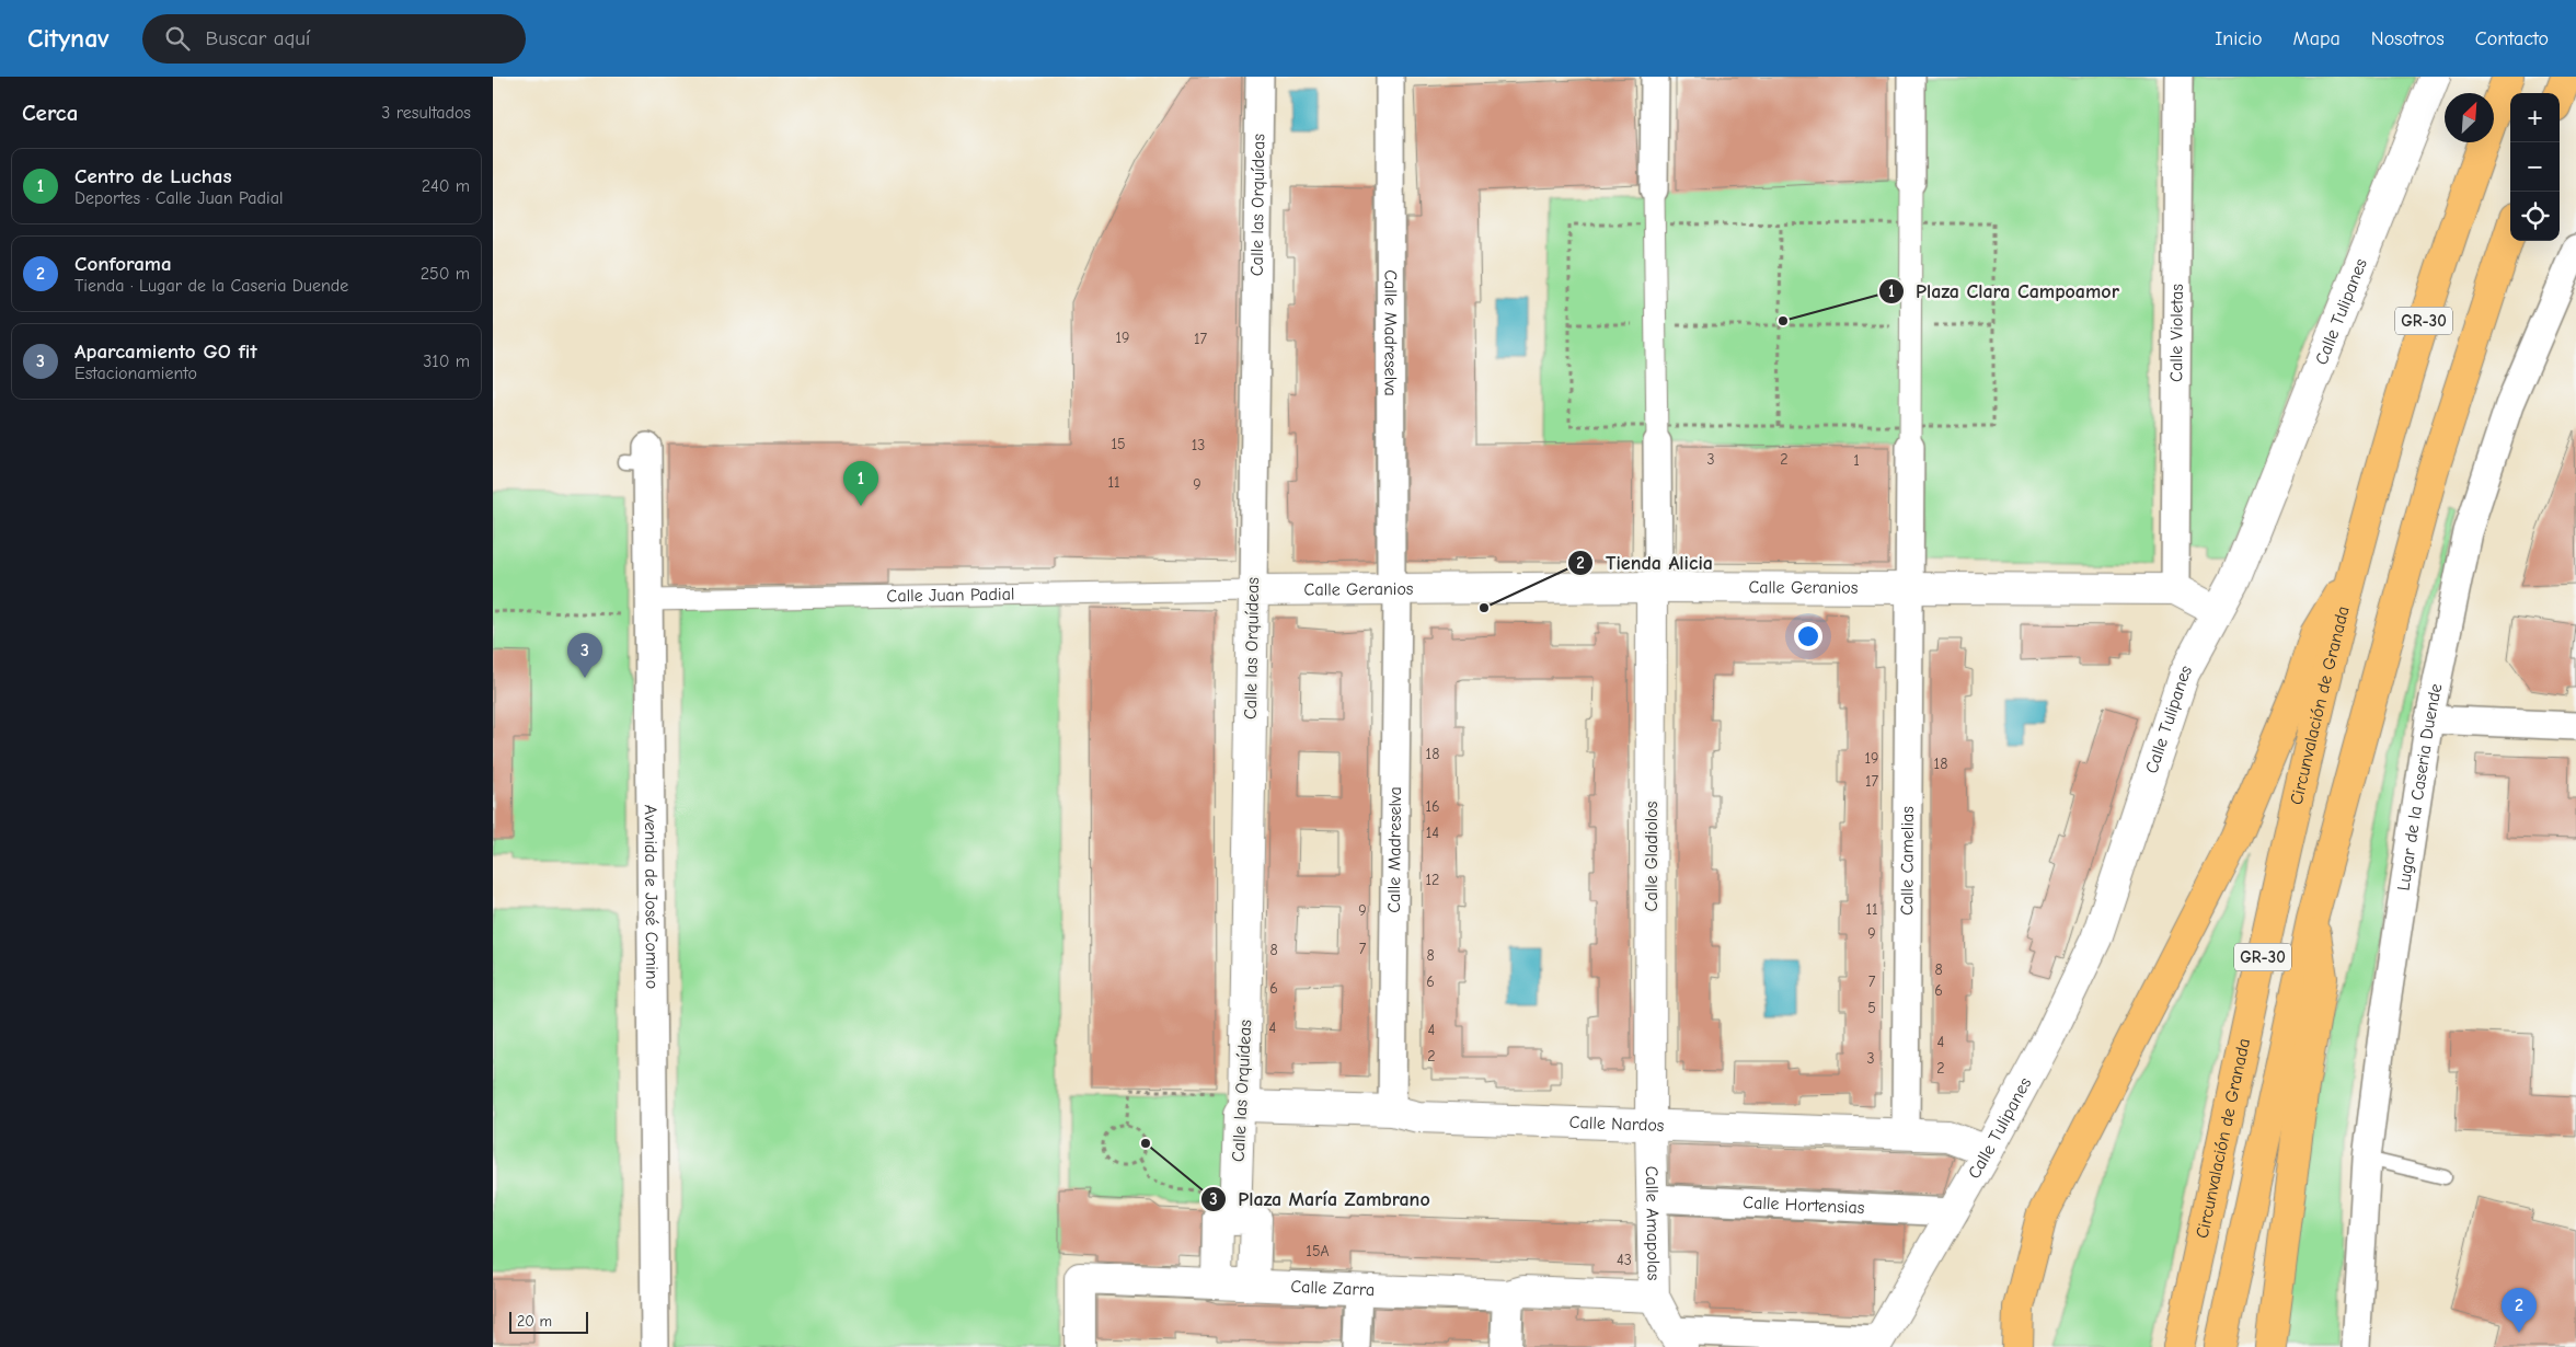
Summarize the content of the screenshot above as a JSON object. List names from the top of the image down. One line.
{"streets":{"highway":["GR-30","Circunvalación de Granada"],"street":["Calle las Orquídeas","Calle Tulipanes","Calle Madreselva","Calle Violetas","Calle Geranios","Calle Juan Padial","Lugar de la Caseria Duende","Calle Gladiolos","Calle Camelias","Avenida de José Comino","Calle Nardos","Calle Hortensias","Calle Amapolas","Calle Zarra"]},"crossings":[["Calle las Orquídeas","Calle Geranios"],["Calle las Orquídeas","Calle Juan Padial"],["Calle las Orquídeas","Calle Nardos"],["Calle Tulipanes","Calle Geranios"],["Calle Tulipanes","Calle Nardos"],["Calle Tulipanes","Calle Hortensias"],["Calle Madreselva","Calle Geranios"],["Calle Madreselva","Calle Nardos"],["Calle Violetas","Calle Geranios"],["Calle Geranios","Calle Juan Padial"],["Calle Geranios","Calle Gladiolos"],["Calle Geranios","Calle Camelias"],["Calle Juan Padial","Avenida de José Comino"],["Calle Gladiolos","Calle Nardos"],["Calle Gladiolos","Calle Amapolas"],["Calle Camelias","Calle Nardos"],["Calle Nardos","Calle Amapolas"],["Calle Hortensias","Calle Amapolas"],["Calle Amapolas","Calle Zarra"]],"places":["Plaza Clara Campoamor","Tienda Alicia","Plaza María Zambrano"],"house_numbers":["19","17","15","13","3","2","1","11","9","18","19","18","17","16","14","12","11","9","9","7","8","8","8","6","7","6","6","5","4","4","4","2","3","2","15A","43"],"scale_bar":"20 m","north":"top right","page":{"header":"Citynav","search":"Buscar aquí","nav":["Inicio","Mapa","Nosotros","Contacto"],"heading":["Cerca","3 resultados"],"map_buttons":["+","−"],"list":[{"mark":"1","name":"Centro de Luchas","note":"Deportes · Calle Juan Padial","value":"240 m"},{"mark":"2","name":"Conforama","note":"Tienda · Lugar de la Caseria Duende","value":"250 m"},{"mark":"3","name":"Aparcamiento GO fit","note":"Estacionamiento","value":"310 m"}],"pins":["1","3","2"],"scale":"20 m"}}
